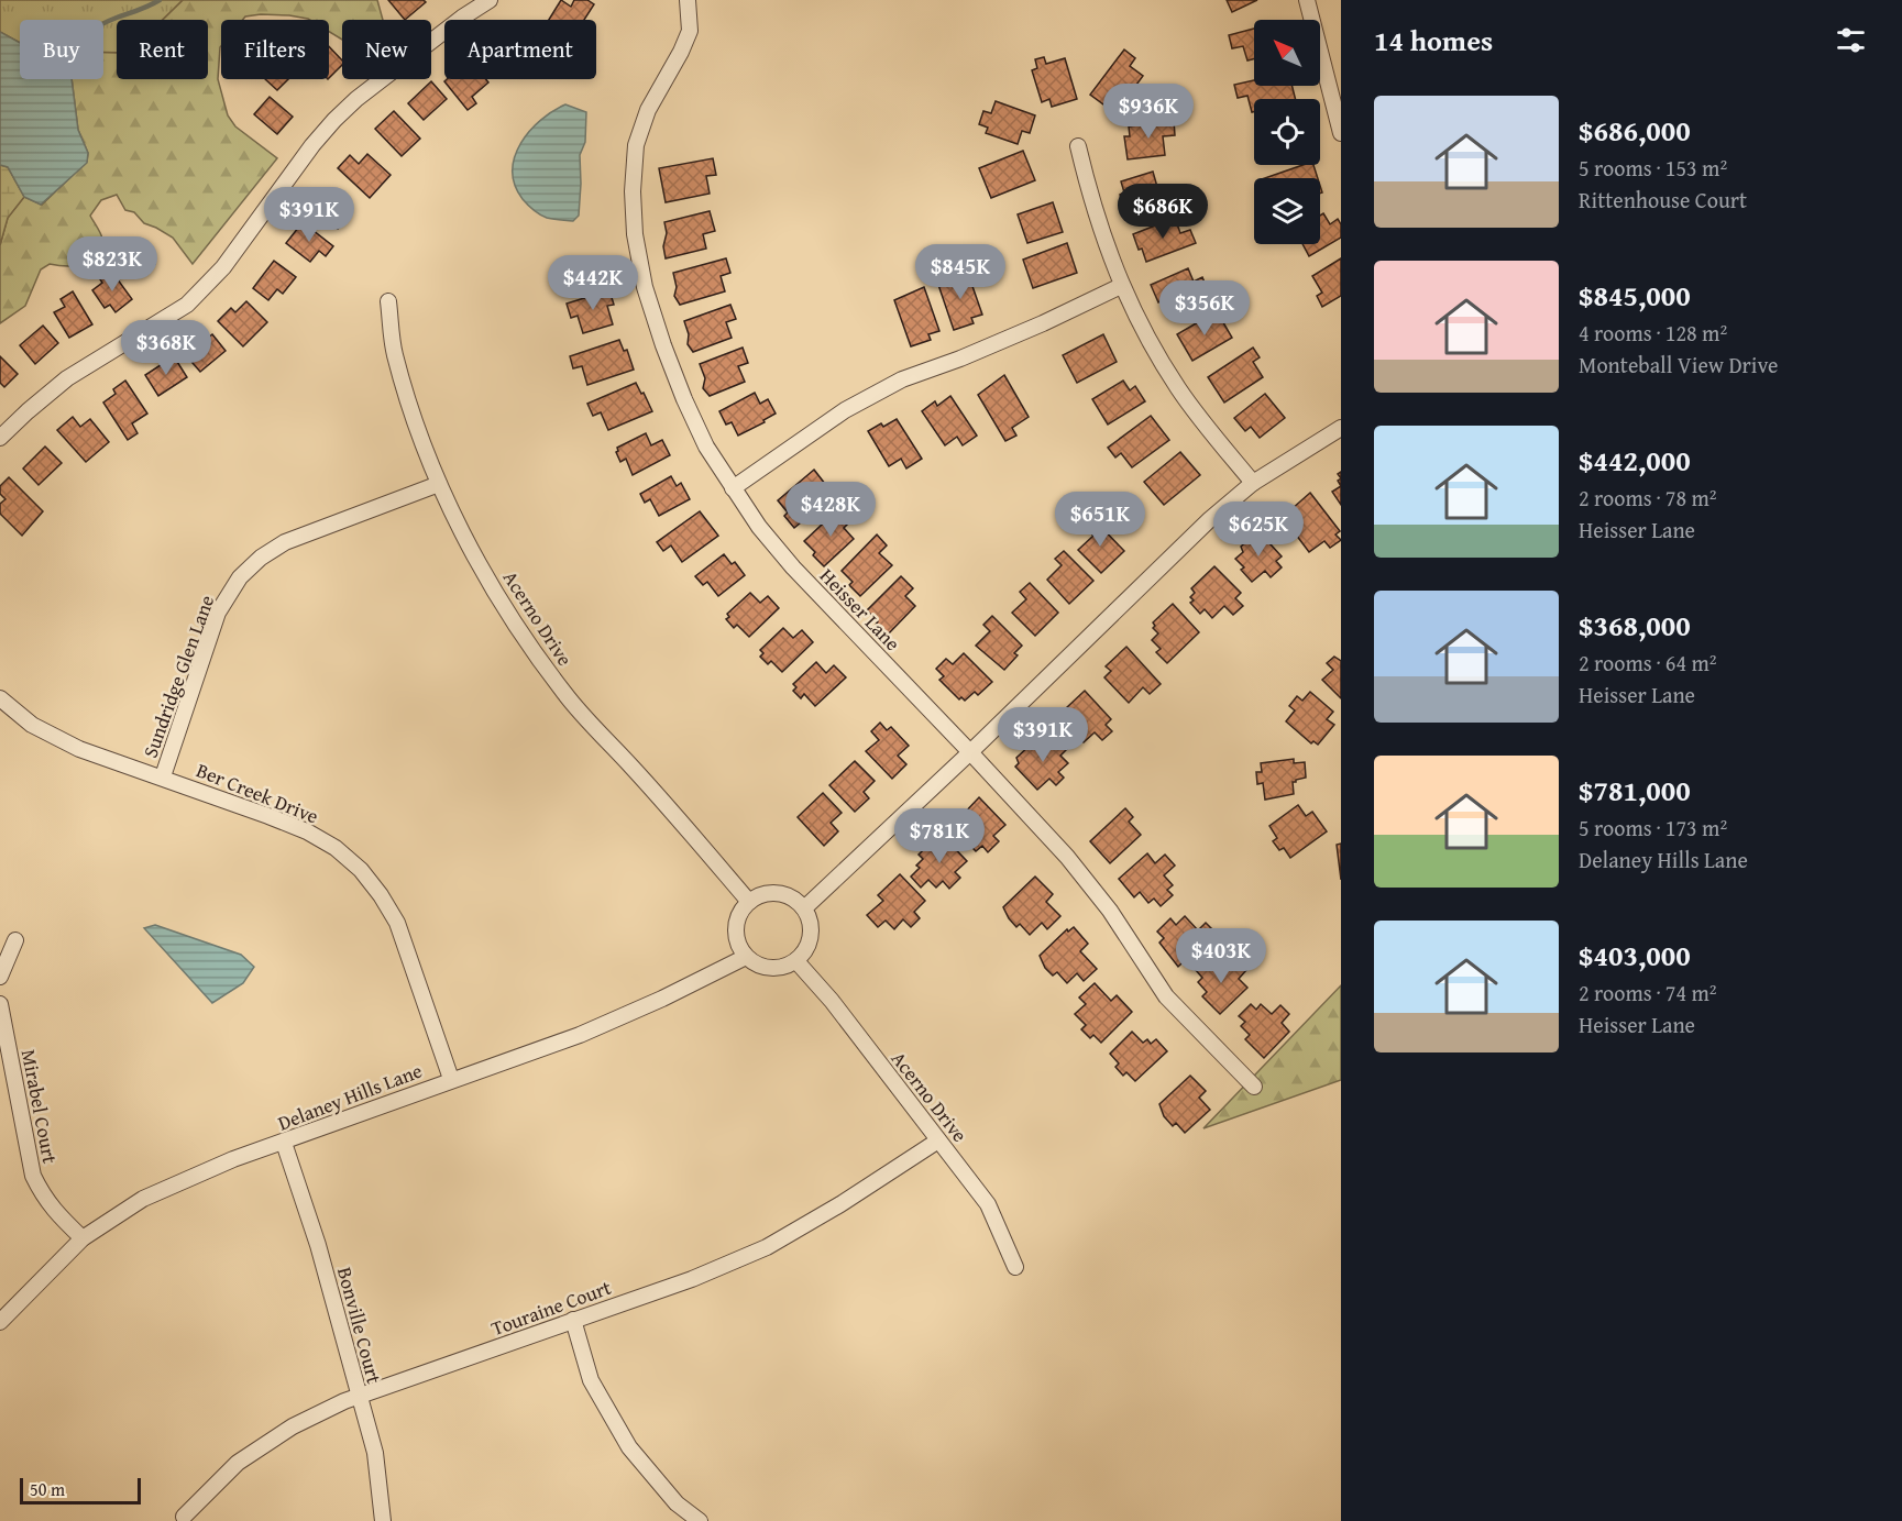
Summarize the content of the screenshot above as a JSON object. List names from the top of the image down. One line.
{"streets":{"street":["Heisser Lane","Acerno Drive","Sundridge Glen Lane","Ber Creek Drive","Delaney Hills Lane","Mirabel Court","Touraine Court","Bonville Court"]},"crossings":[["Acerno Drive","Sundridge Glen Lane"],["Acerno Drive","Delaney Hills Lane"],["Acerno Drive","Touraine Court"],["Sundridge Glen Lane","Ber Creek Drive"],["Ber Creek Drive","Delaney Hills Lane"],["Delaney Hills Lane","Mirabel Court"],["Delaney Hills Lane","Bonville Court"],["Touraine Court","Bonville Court"]],"scale_bar":"50 m","north":"top left","page":{"heading":"14 homes","chip":["Buy","Rent","Filters","New","Apartment"],"list":[{"name":"$686,000","note":"5 rooms · 153 m² · Rittenhouse Court"},{"name":"$845,000","note":"4 rooms · 128 m² · Monteball View Drive"},{"name":"$442,000","note":"2 rooms · 78 m² · Heisser Lane"},{"name":"$368,000","note":"2 rooms · 64 m² · Heisser Lane"},{"name":"$781,000","note":"5 rooms · 173 m² · Delaney Hills Lane"},{"name":"$403,000","note":"2 rooms · 74 m² · Heisser Lane"}],"price":["$936K","$686K","$391K","$823K","$845K","$442K","$356K","$368K","$428K","$651K","$625K","$391K","$781K","$403K"],"scale":"50 m"}}
